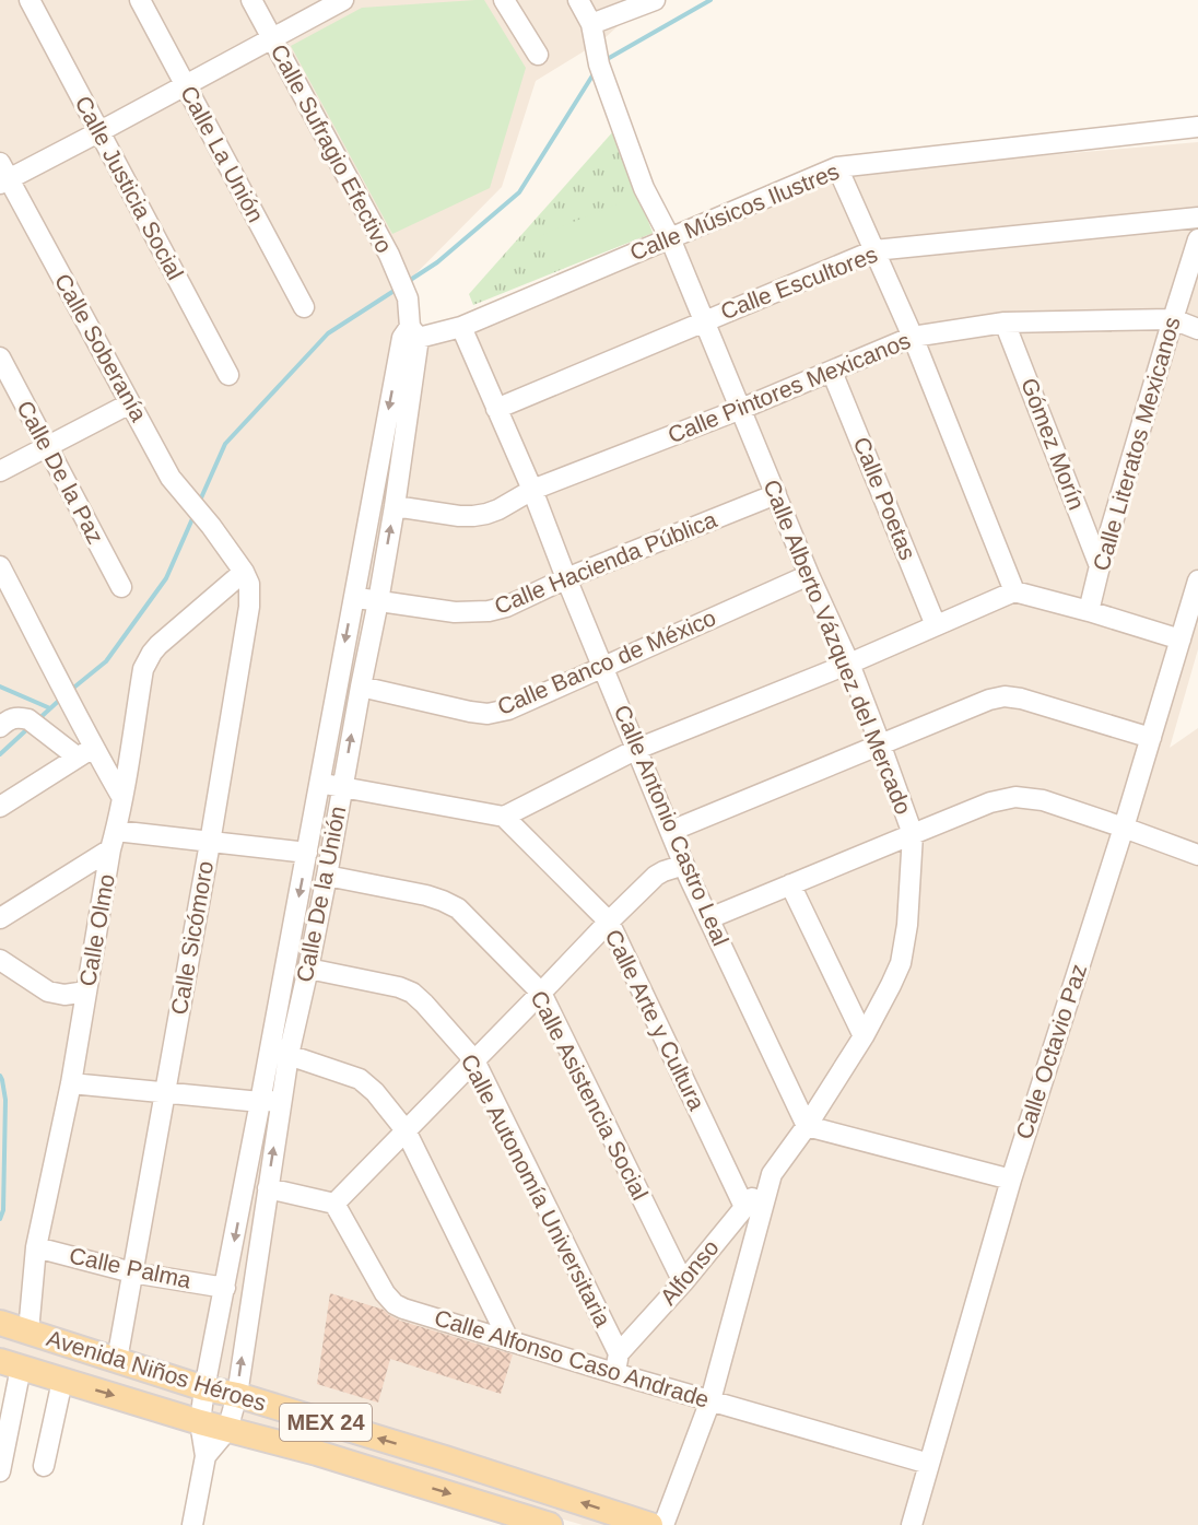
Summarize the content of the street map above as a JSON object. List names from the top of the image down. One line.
{"streets":{"main road":["Avenida Niños Héroes","MEX 24"],"street":["Calle Sufragio Efectivo","Calle La Unión","Calle Justicia Social","Calle Músicos Ilustres","Calle Escultores","Calle Soberanía","Calle Pintores Mexicanos","Gómez Morín","Calle Literatos Mexicanos","Calle De la Paz","Calle Poetas","Calle Hacienda Pública","Calle Alberto Vázquez del Mercado","Calle Banco de México","Calle Antonio Castro Leal","Calle De la Unión","Calle Olmo","Calle Sicómoro","Calle Arte y Cultura","Calle Octavio Paz","Calle Asistencia Social","Calle Autonomía Universitaria","Calle Palma","Alfonso","Calle Alfonso Caso Andrade"]},"crossings":[["Calle Sufragio Efectivo","Calle De la Unión"],["Calle Músicos Ilustres","Calle Alberto Vázquez del Mercado"],["Calle Músicos Ilustres","Calle Antonio Castro Leal"],["Calle Músicos Ilustres","Calle De la Unión"],["Calle Escultores","Calle Alberto Vázquez del Mercado"],["Calle Escultores","Calle Antonio Castro Leal"],["Calle Soberanía","Calle Sicómoro"],["Calle Pintores Mexicanos","Gómez Morín"],["Calle Pintores Mexicanos","Calle Literatos Mexicanos"],["Calle Pintores Mexicanos","Calle Poetas"],["Calle Pintores Mexicanos","Calle Alberto Vázquez del Mercado"],["Calle Pintores Mexicanos","Calle Antonio Castro Leal"],["Calle Pintores Mexicanos","Calle De la Unión"],["Gómez Morín","Calle Literatos Mexicanos"],["Calle Hacienda Pública","Calle Alberto Vázquez del Mercado"],["Calle Hacienda Pública","Calle Antonio Castro Leal"],["Calle Hacienda Pública","Calle De la Unión"],["Calle Alberto Vázquez del Mercado","Calle Banco de México"],["Calle Alberto Vázquez del Mercado","Calle Antonio Castro Leal"],["Calle Alberto Vázquez del Mercado","Alfonso"],["Calle Alberto Vázquez del Mercado","Calle Alfonso Caso Andrade"],["Calle Banco de México","Calle Antonio Castro Leal"],["Calle Banco de México","Calle De la Unión"],["Calle De la Unión","Calle Asistencia Social"],["Calle De la Unión","Calle Autonomía Universitaria"],["Calle De la Unión","Calle Palma"],["Calle De la Unión","Avenida Niños Héroes"],["Calle Olmo","Calle Sicómoro"],["Calle Olmo","Calle Palma"],["Calle Olmo","Avenida Niños Héroes"],["Calle Sicómoro","Calle Palma"],["Calle Sicómoro","Avenida Niños Héroes"],["Calle Arte y Cultura","Alfonso"],["Calle Octavio Paz","Calle Alfonso Caso Andrade"],["Calle Asistencia Social","Alfonso"],["Calle Autonomía Universitaria","Alfonso"],["Calle Autonomía Universitaria","Calle Alfonso Caso Andrade"],["Alfonso","Calle Alfonso Caso Andrade"]]}
